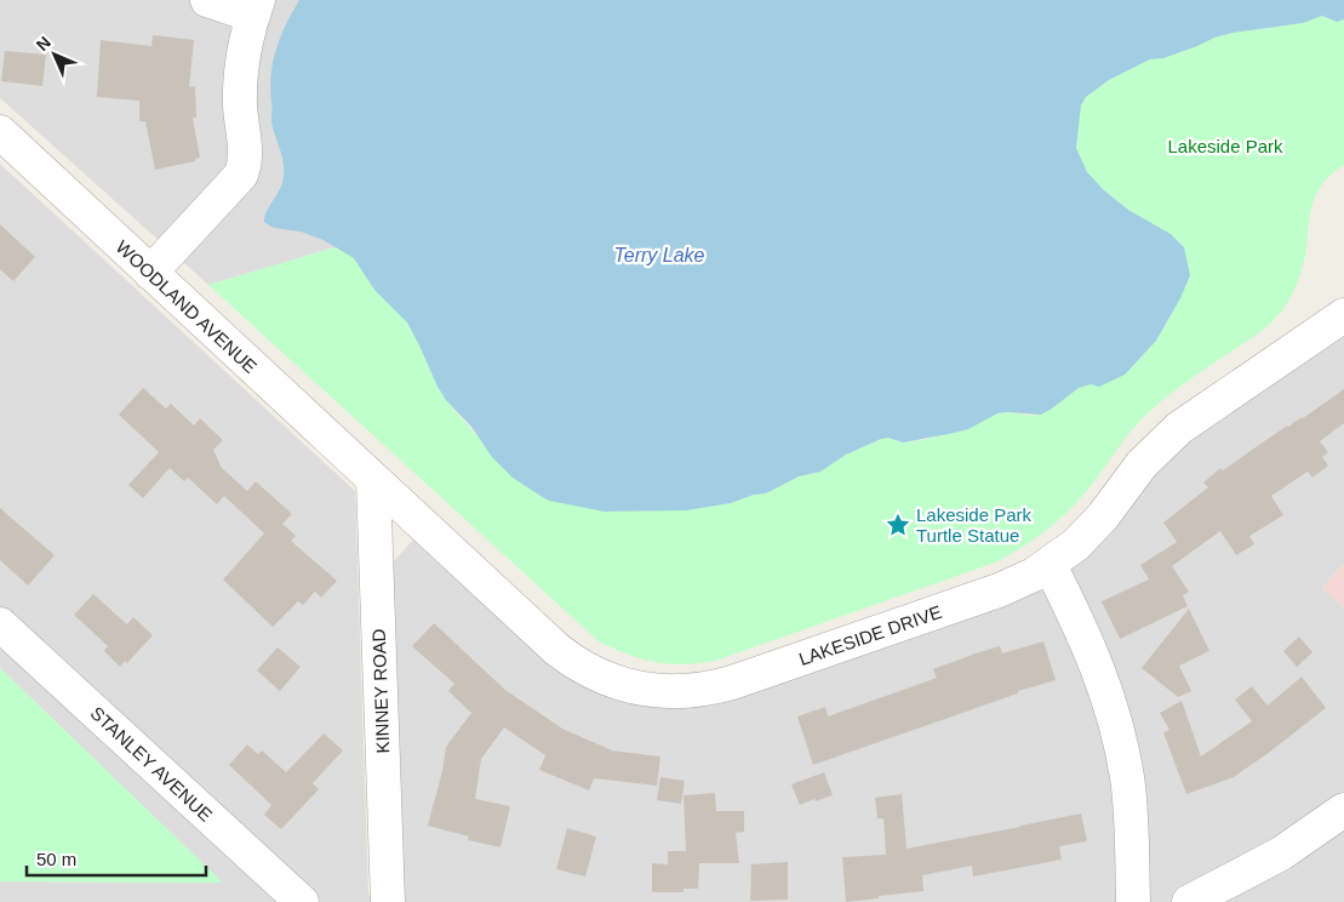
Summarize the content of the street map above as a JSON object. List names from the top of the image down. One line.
{"streets":{"street":["WOODLAND AVENUE","LAKESIDE DRIVE","KINNEY ROAD","STANLEY AVENUE"]},"crossings":[["WOODLAND AVENUE","LAKESIDE DRIVE"],["WOODLAND AVENUE","KINNEY ROAD"],["LAKESIDE DRIVE","KINNEY ROAD"]],"water":["Terry Lake"],"parks":["Lakeside Park"],"places":{"place":["Lakeside Park Turtle Statue"]},"scale_bar":"50 m","north":"top left"}
